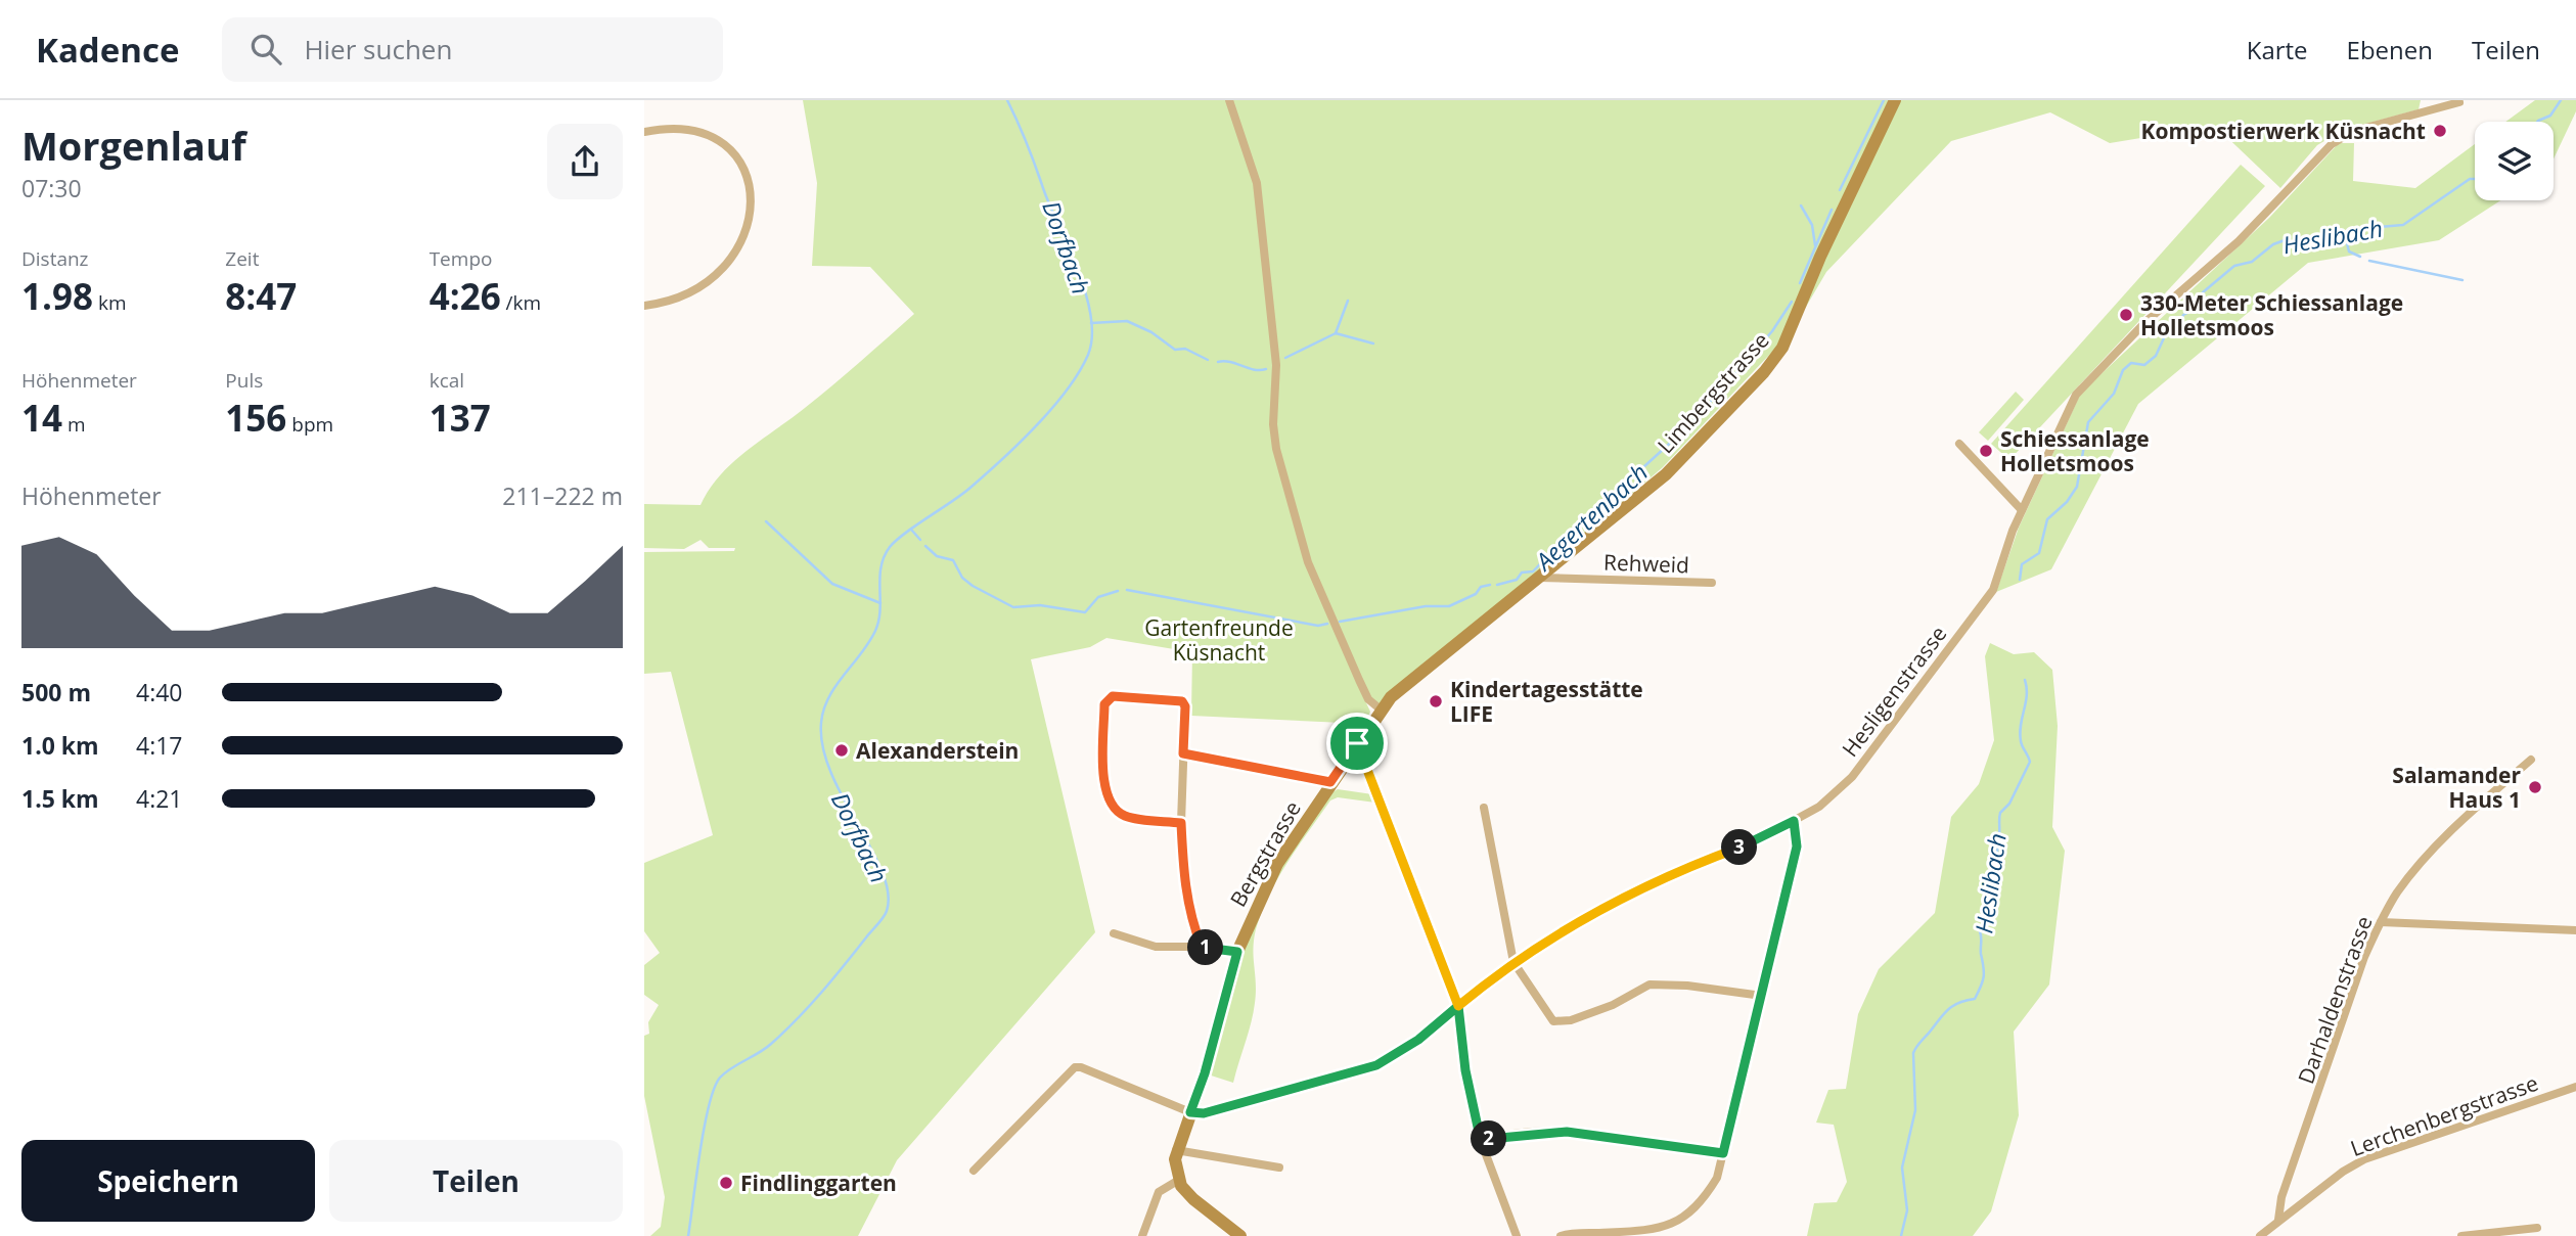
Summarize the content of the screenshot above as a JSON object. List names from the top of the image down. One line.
{"streets":{"street":["Limbergstrasse","Rehweid","Hesligenstrasse","Bergstrasse","Darhaldenstrasse","Lerchenbergstrasse"]},"crossings":[["Limbergstrasse","Rehweid"],["Limbergstrasse","Bergstrasse"],["Hesligenstrasse","Bergstrasse"],["Darhaldenstrasse","Lerchenbergstrasse"]],"water":["Heslibach","Dorfbach","Aegertenbach"],"parks":["Gartenfreunde Küsnacht"],"places":["Kompostierwerk Küsnacht","330-Meter Schiessanlage Holletsmoos","Schiessanlage Holletsmoos","Kindertagesstätte LIFE","Alexanderstein","Salamander Haus 1","Findlinggarten"],"page":{"header":"Kadence","search":"Hier suchen","nav":["Karte","Ebenen","Teilen"],"heading":["Morgenlauf","07:30"],"stats":[["Distanz","1.98 km"],["Zeit","8:47"],["Tempo","4:26 /km"],["Höhenmeter","14 m"],["Puls","156 bpm"],["kcal","137"]],"chart":["Höhenmeter","211–222 m"],"list":[{"name":"500 m","note":"4:40"},{"name":"1.0 km","note":"4:17"},{"name":"1.5 km","note":"4:21"}],"pins":["3","1","2"],"buttons":["Speichern","Teilen"]}}
